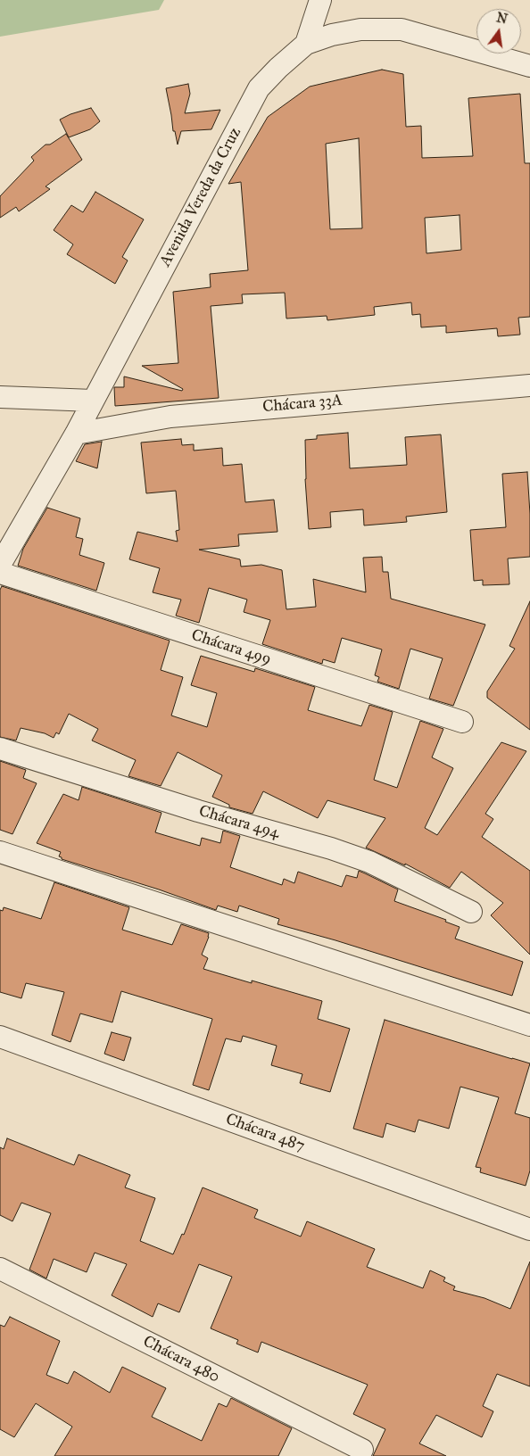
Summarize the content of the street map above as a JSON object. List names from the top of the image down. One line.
{"streets":{"street":["Avenida Vereda da Cruz","Chácara 33A","Chácara 499","Chácara 494","Chácara 487","Chácara 480"]},"crossings":[["Avenida Vereda da Cruz","Chácara 33A"]],"north":"top"}
